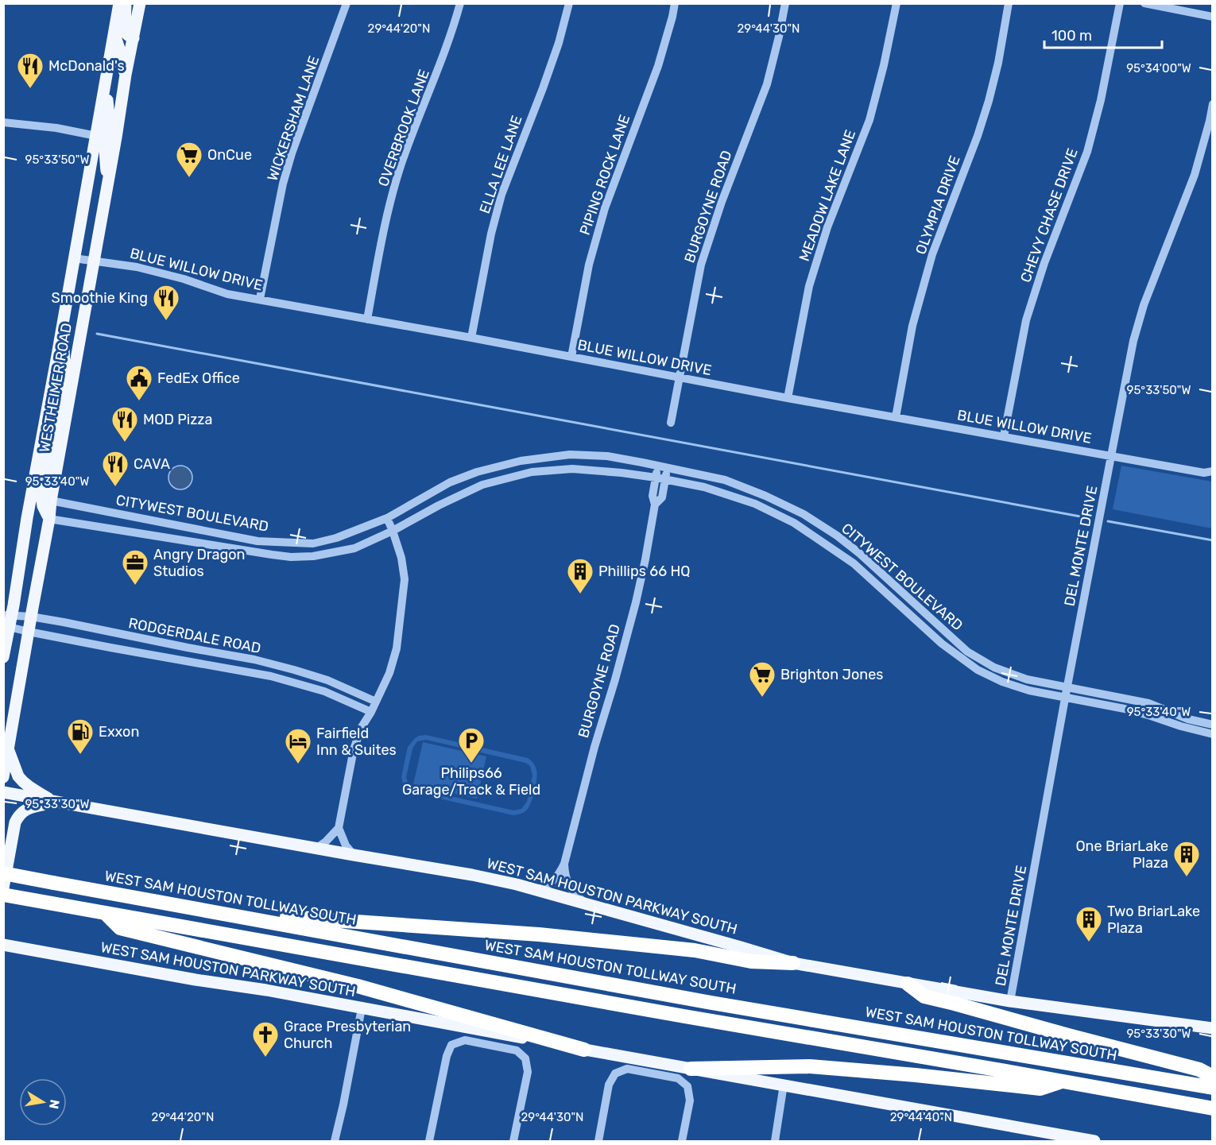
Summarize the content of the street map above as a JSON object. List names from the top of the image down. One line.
{"streets":{"highway":["WEST SAM HOUSTON TOLLWAY SOUTH"],"main road":["WESTHEIMER ROAD","WEST SAM HOUSTON PARKWAY SOUTH"],"street":["WICKERSHAM LANE","OVERBROOK LANE","ELLA LEE LANE","PIPING ROCK LANE","MEADOW LAKE LANE","OLYMPIA DRIVE","BURGOYNE ROAD","CHEVY CHASE DRIVE","BLUE WILLOW DRIVE","CITYWEST BOULEVARD","DEL MONTE DRIVE","RODGERDALE ROAD"]},"crossings":[["WICKERSHAM LANE","BLUE WILLOW DRIVE"],["OVERBROOK LANE","BLUE WILLOW DRIVE"],["ELLA LEE LANE","BLUE WILLOW DRIVE"],["PIPING ROCK LANE","BLUE WILLOW DRIVE"],["MEADOW LAKE LANE","BLUE WILLOW DRIVE"],["OLYMPIA DRIVE","BLUE WILLOW DRIVE"],["BURGOYNE ROAD","BLUE WILLOW DRIVE"],["BURGOYNE ROAD","CITYWEST BOULEVARD"],["BURGOYNE ROAD","WEST SAM HOUSTON PARKWAY SOUTH"],["CHEVY CHASE DRIVE","BLUE WILLOW DRIVE"],["BLUE WILLOW DRIVE","WESTHEIMER ROAD"],["BLUE WILLOW DRIVE","DEL MONTE DRIVE"],["WESTHEIMER ROAD","CITYWEST BOULEVARD"],["WESTHEIMER ROAD","RODGERDALE ROAD"],["CITYWEST BOULEVARD","DEL MONTE DRIVE"],["DEL MONTE DRIVE","WEST SAM HOUSTON PARKWAY SOUTH"]],"places":{"restaurant":["McDonald's","Smoothie King","MOD Pizza","CAVA"],"supermarket":["OnCue","Brighton Jones"],"public building":["FedEx Office"],"office":["Angry Dragon Studios"],"building":["Phillips 66 HQ","One BriarLake Plaza","Two BriarLake Plaza"],"fuel station":["Exxon"],"parking":["Philips66 Garage/Track & Field"],"hotel":["Fairfield Inn & Suites"],"church":["Grace Presbyterian Church"]},"scale_bar":"100 m","north":"right","coordinates":["29°44'20\"N","29°44'30\"N","95°34'00\"W","95°33'50\"W","95°33'40\"W","95°33'30\"W","29°44'40\"N"]}
